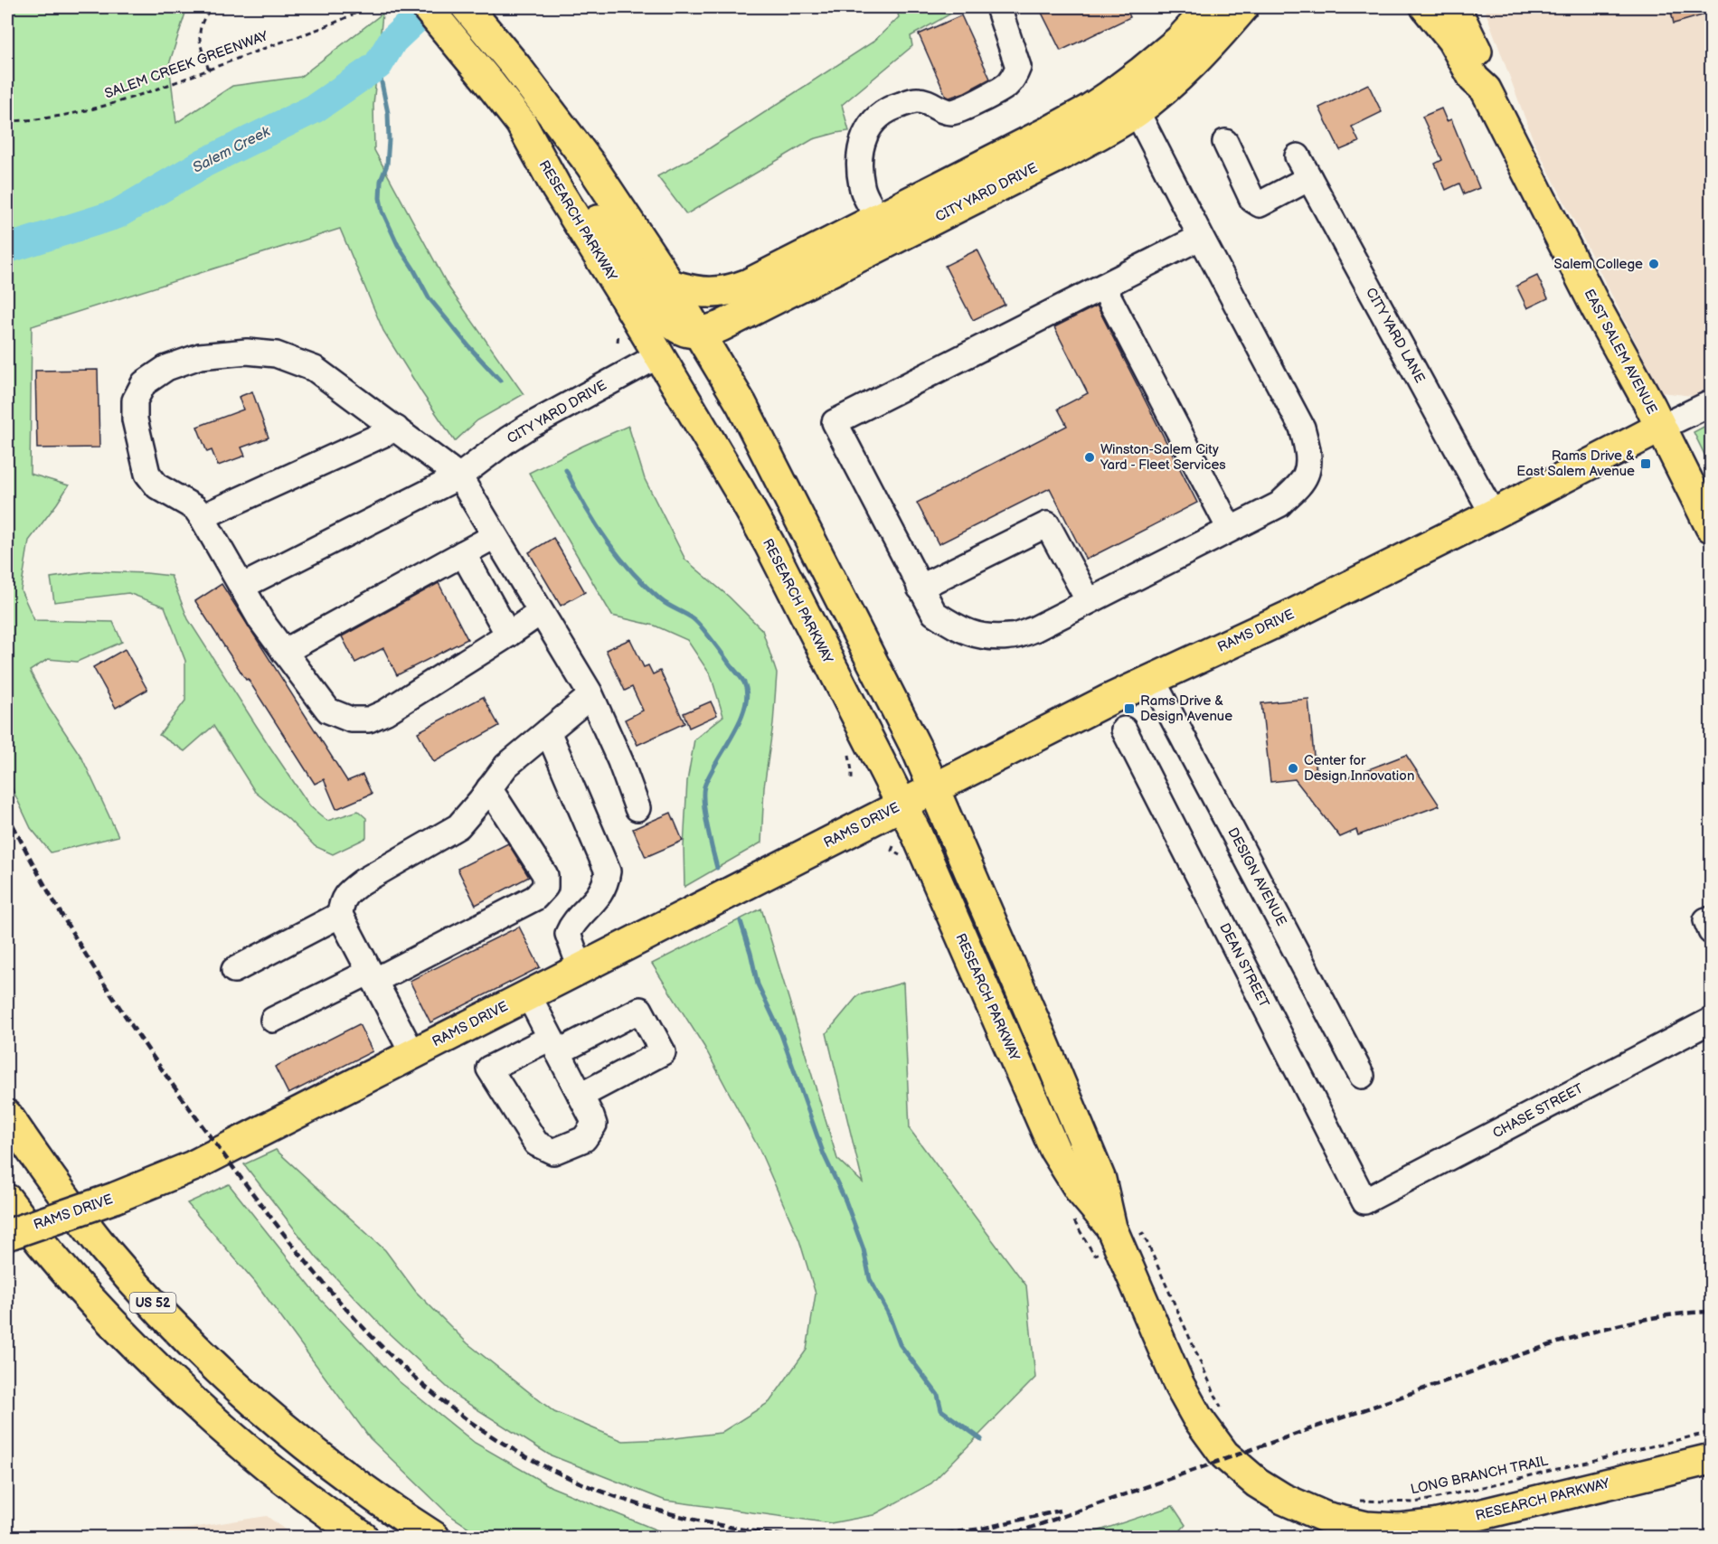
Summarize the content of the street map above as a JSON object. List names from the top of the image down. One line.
{"streets":{"main road":["CITY YARD DRIVE","RESEARCH PARKWAY","EAST SALEM AVENUE","RAMS DRIVE","US 52"],"street":["CITY YARD LANE","DESIGN AVENUE","DEAN STREET","CHASE STREET"],"path":["SALEM CREEK GREENWAY","LONG BRANCH TRAIL"]},"crossings":[["CITY YARD DRIVE","RESEARCH PARKWAY"],["RESEARCH PARKWAY","RAMS DRIVE"],["CITY YARD LANE","RAMS DRIVE"],["EAST SALEM AVENUE","RAMS DRIVE"],["RAMS DRIVE","DESIGN AVENUE"],["DEAN STREET","CHASE STREET"]],"water":["Salem Creek"],"places":{"other":["Salem College","Winston-Salem City Yard - Fleet Services","Center for Design Innovation"],"transit":["Rams Drive & East Salem Avenue","Rams Drive & Design Avenue"]}}
